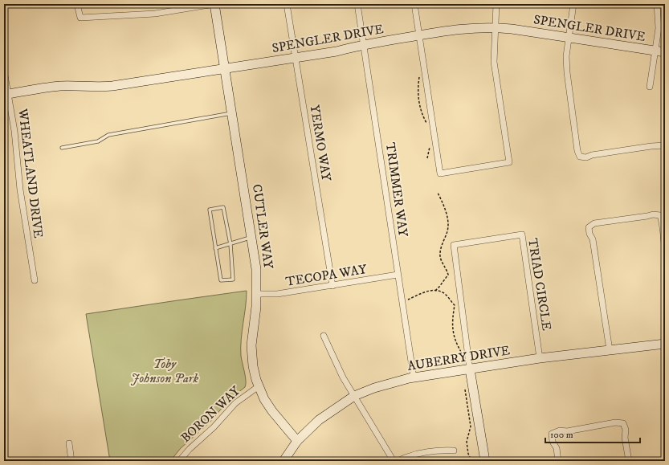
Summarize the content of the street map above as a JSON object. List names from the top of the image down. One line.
{"streets":{"street":["SPENGLER DRIVE","YERMO WAY","WHEATLAND DRIVE","TRIMMER WAY","CUTLER WAY","TECOPA WAY","TRIAD CIRCLE","AUBERRY DRIVE","BORON WAY"]},"crossings":[["SPENGLER DRIVE","YERMO WAY"],["SPENGLER DRIVE","WHEATLAND DRIVE"],["SPENGLER DRIVE","TRIMMER WAY"],["SPENGLER DRIVE","CUTLER WAY"],["YERMO WAY","TECOPA WAY"],["TRIMMER WAY","TECOPA WAY"],["TRIMMER WAY","AUBERRY DRIVE"],["CUTLER WAY","TECOPA WAY"],["CUTLER WAY","AUBERRY DRIVE"],["CUTLER WAY","BORON WAY"],["TRIAD CIRCLE","AUBERRY DRIVE"]],"parks":["Toby Johnson Park"],"scale_bar":"100 m"}
